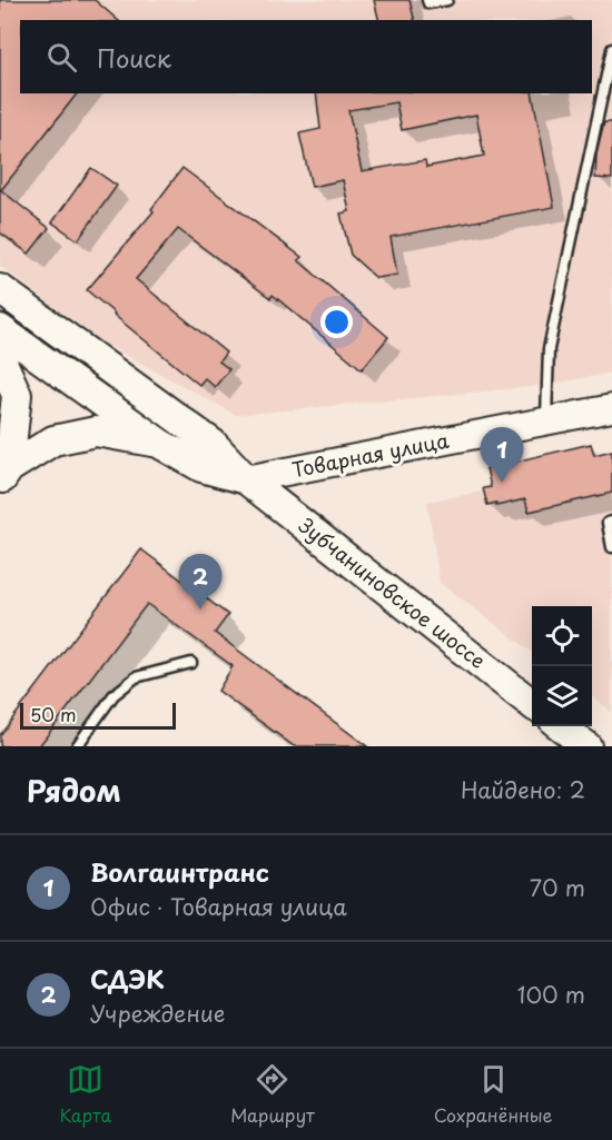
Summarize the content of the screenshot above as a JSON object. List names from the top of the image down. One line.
{"streets":{"main road":["Зубчаниновское шоссе"],"street":["Товарная улица"]},"crossings":[["Товарная улица","Зубчаниновское шоссе"]],"scale_bar":"50 m","page":{"search":"Поиск","pins":["1","2"],"scale":"50 m","heading":["Рядом","Найдено: 2"],"list":[{"mark":"1","name":"Волгаинтранс","note":"Офис · Товарная улица","value":"70 m"},{"mark":"2","name":"СДЭК","note":"Учреждение","value":"100 m"}],"nav":["Карта","Маршрут","Сохранённые"]}}
